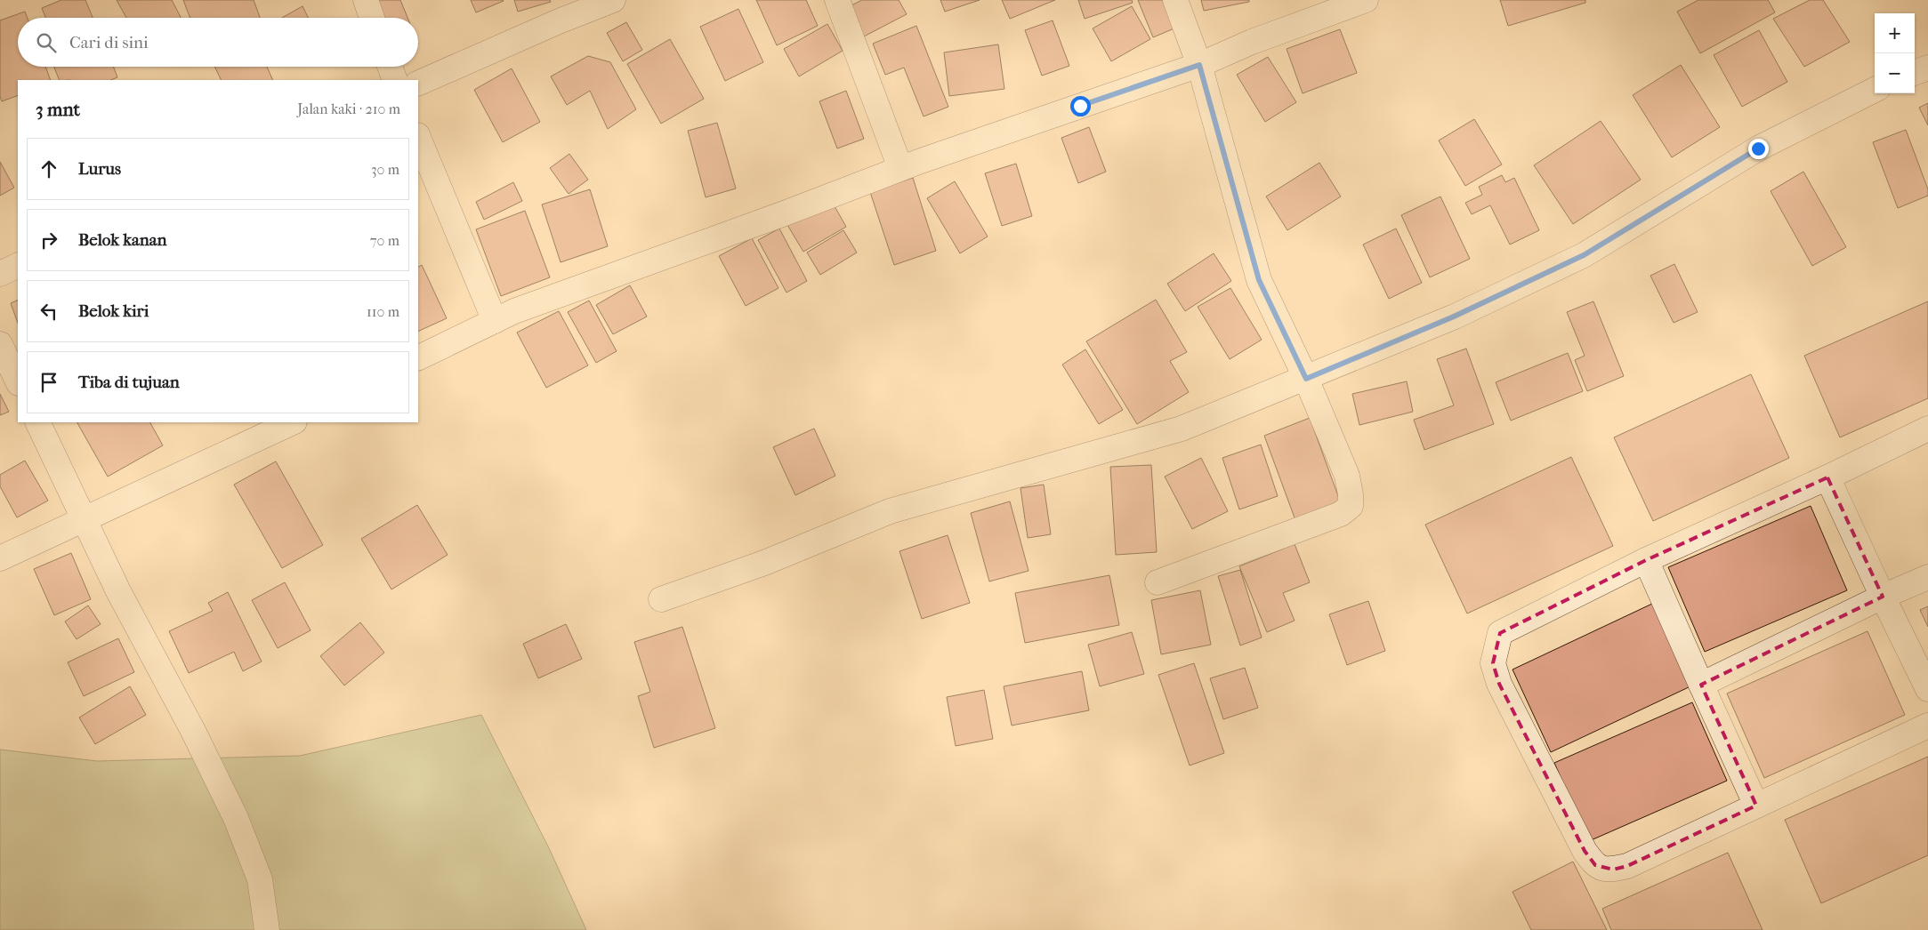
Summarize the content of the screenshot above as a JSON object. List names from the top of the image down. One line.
{"page":{"map_buttons":["+","−"],"search":"Cari di sini","heading":["3 mnt","Jalan kaki · 210 m"],"list":[["Lurus","30 m"],["Belok kanan","70 m"],["Belok kiri","110 m"],"Tiba di tujuan"]}}
